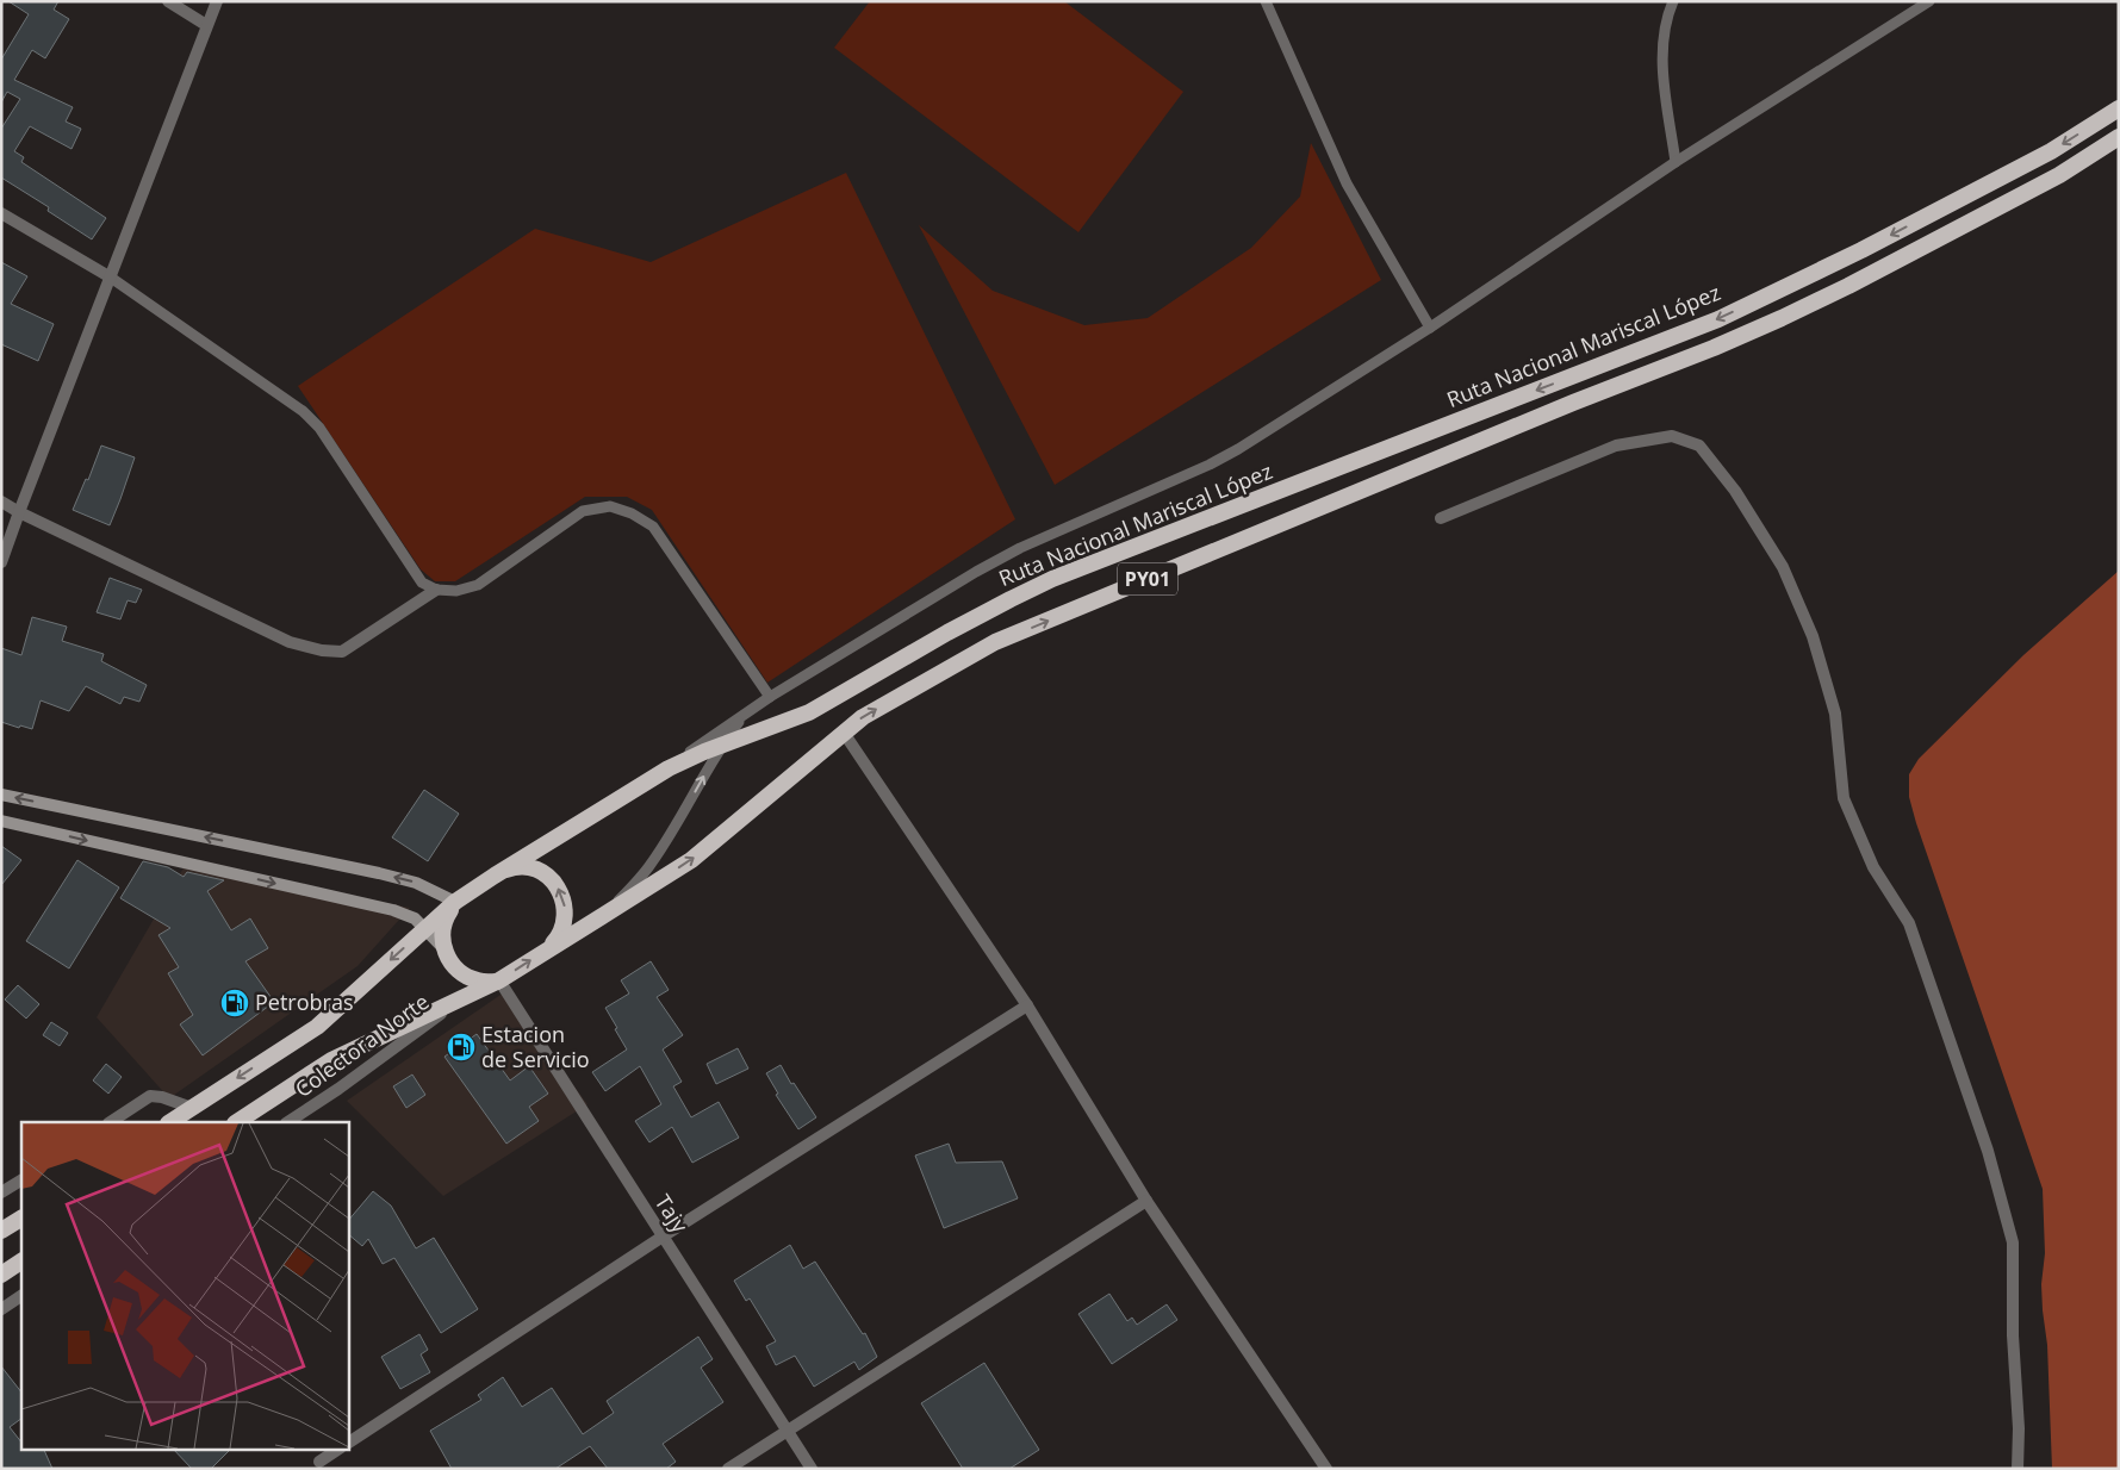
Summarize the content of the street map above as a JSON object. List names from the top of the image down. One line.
{"streets":{"highway":["Ruta Nacional Mariscal López","PY01"],"street":["Colectora Norte","Tajy"]},"crossings":[["Ruta Nacional Mariscal López","PY01"],["Ruta Nacional Mariscal López","Tajy"],["PY01","Colectora Norte"],["PY01","Tajy"]],"places":{"fuel station":["Petrobras","Estacion de Servicio"]}}
